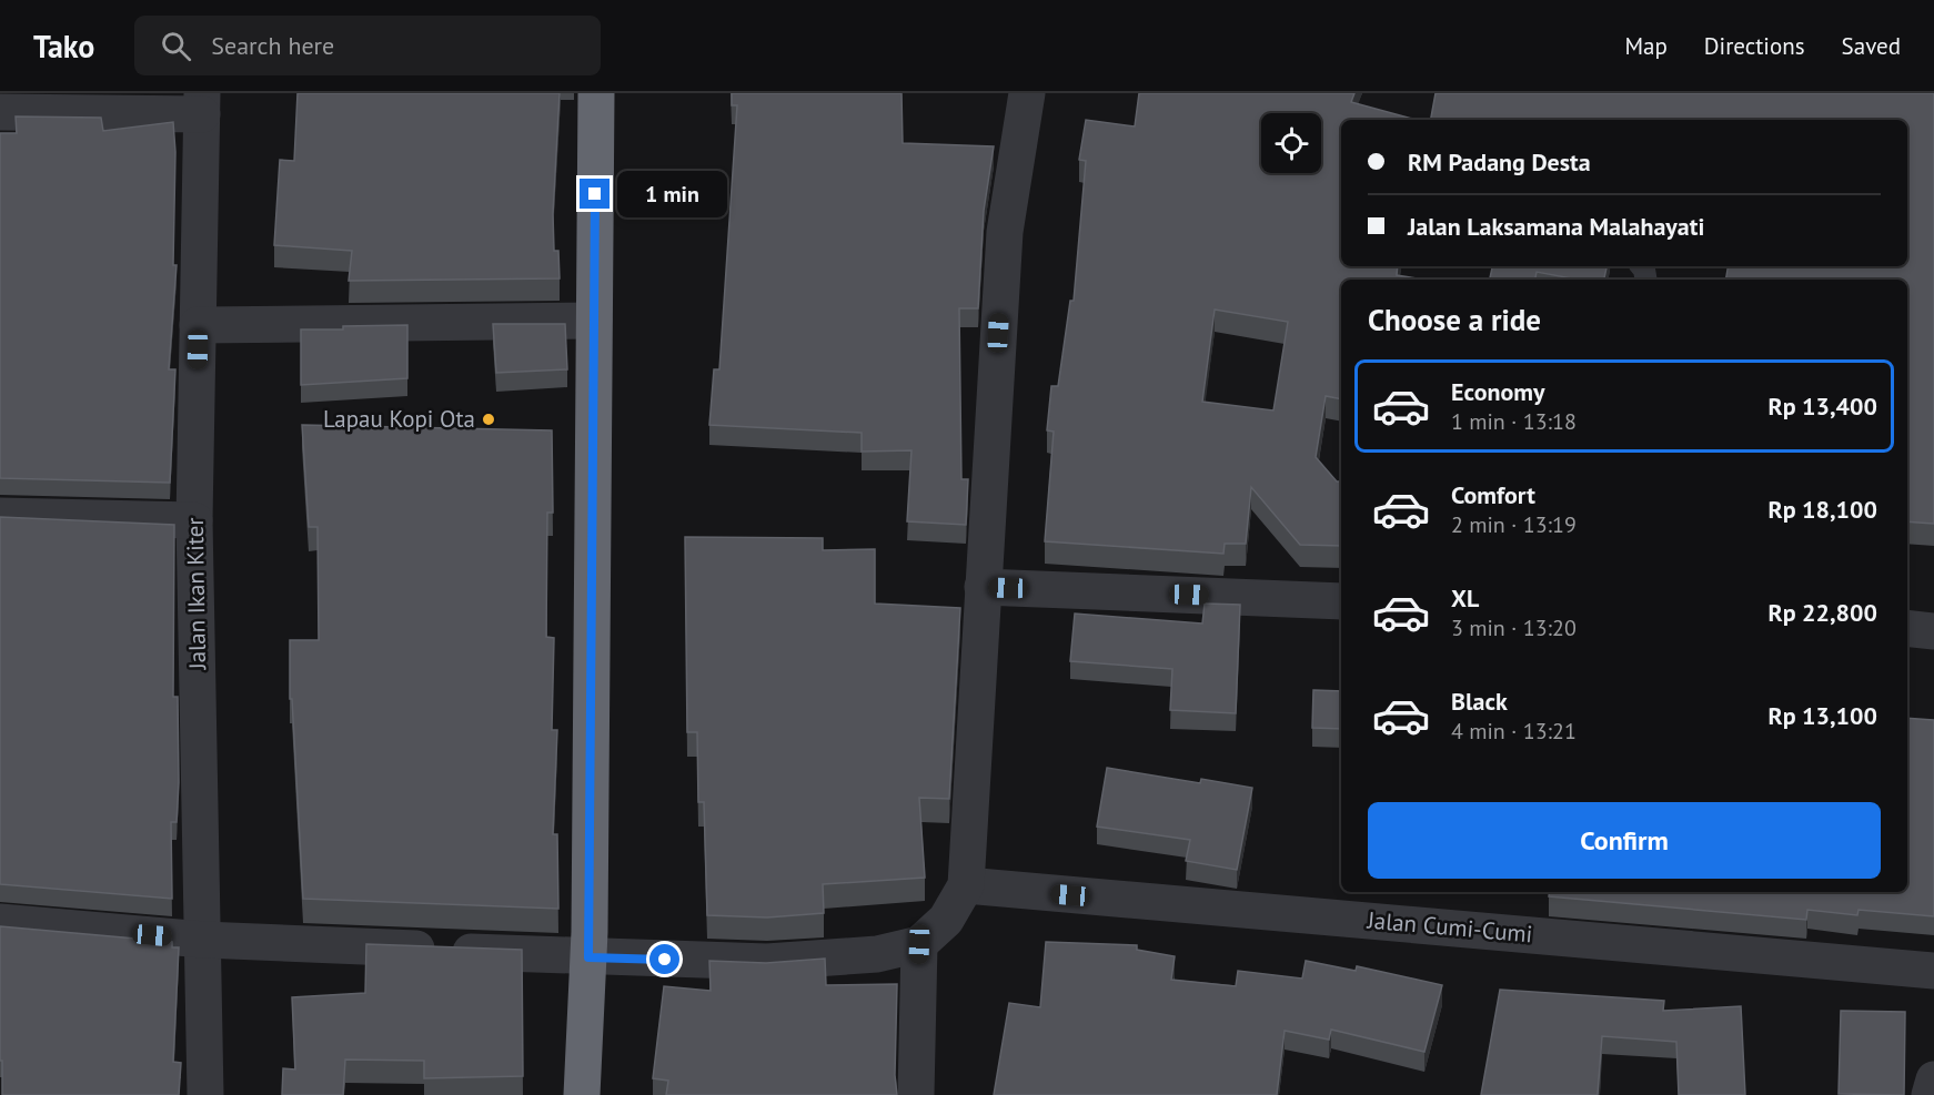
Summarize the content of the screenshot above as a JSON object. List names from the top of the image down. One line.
{"streets":{"street":["Jalan Ikan Kiter","Jalan Cumi-Cumi"]},"places":["Lapau Kopi Ota"],"page":{"header":"Tako","search":"Search here","nav":["Map","Directions","Saved"],"banner":["RM Padang Desta","Jalan Laksamana Malahayati"],"bubble":"1 min","heading":"Choose a ride","list":[{"name":"Economy","note":"1 min · 13:18","value":"Rp 13,400"},{"name":"Comfort","note":"2 min · 13:19","value":"Rp 18,100"},{"name":"XL","note":"3 min · 13:20","value":"Rp 22,800"},{"name":"Black","note":"4 min · 13:21","value":"Rp 13,100"}],"buttons":"Confirm"}}
